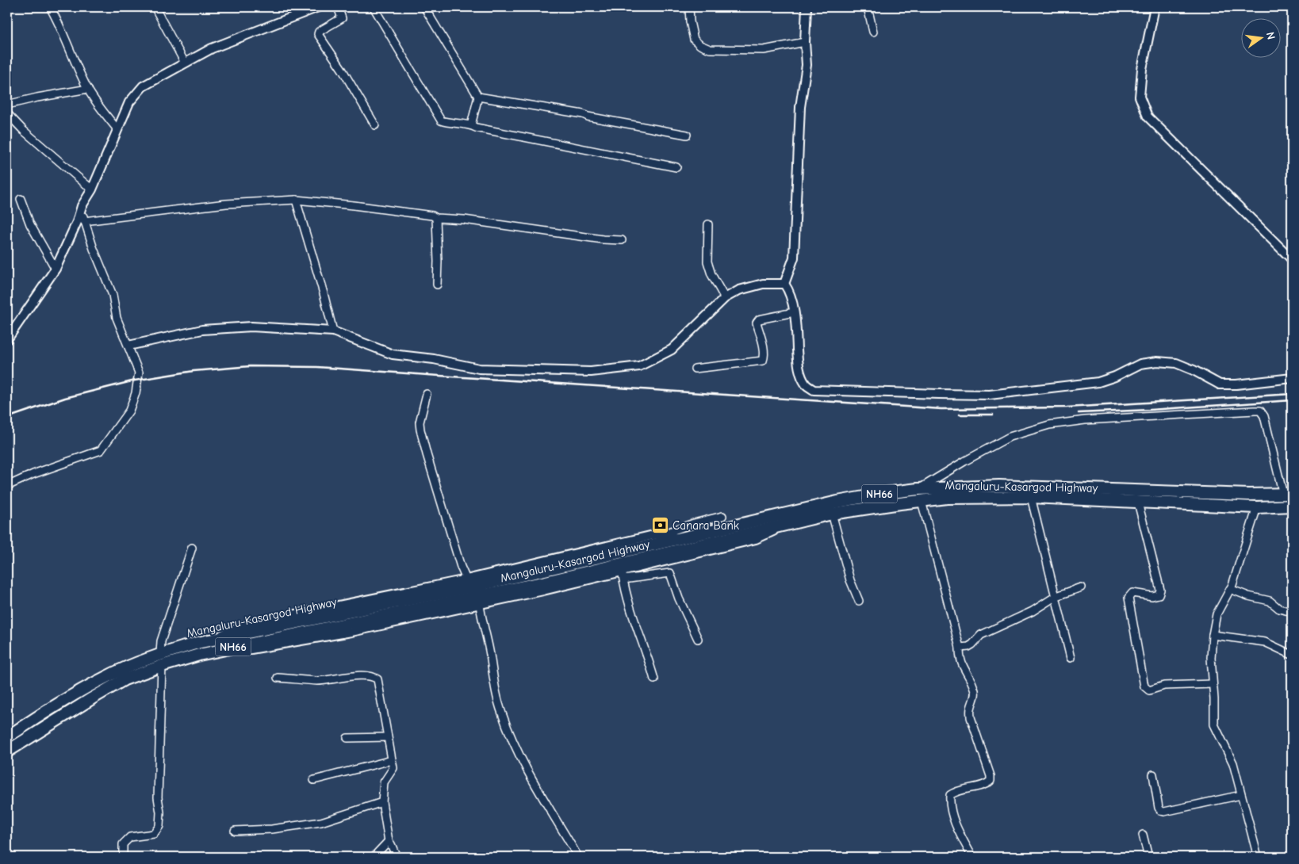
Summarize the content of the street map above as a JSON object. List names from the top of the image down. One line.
{"streets":{"highway":["Mangaluru-Kasargod Highway","NH66"]},"places":{"bank":["Canara Bank"]},"north":"right"}
